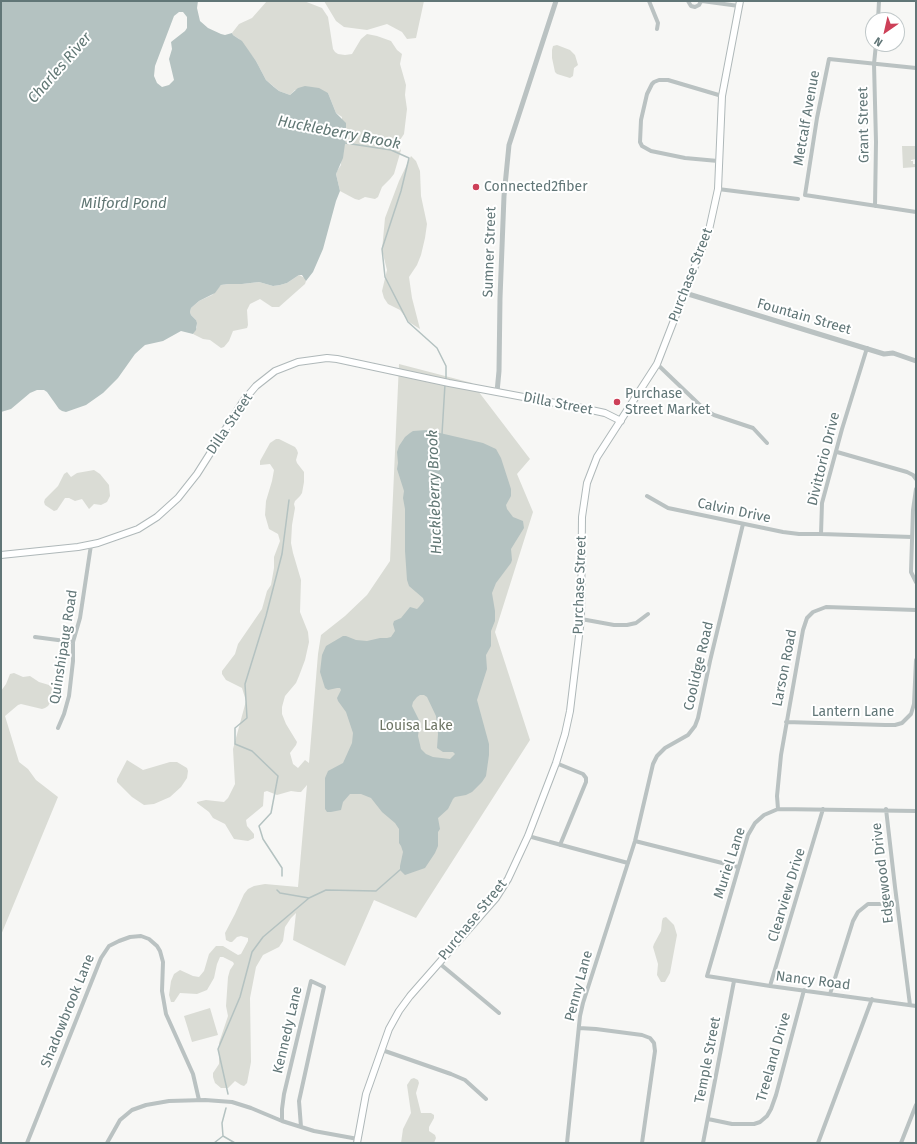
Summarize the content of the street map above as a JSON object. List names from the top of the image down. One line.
{"streets":{"main road":["Purchase Street","Dilla Street"],"street":["Metcalf Avenue","Grant Street","Sumner Street","Fountain Street","Divittorio Drive","Calvin Drive","Quinshipaug Road","Coolidge Road","Larson Road","Lantern Lane","Muriel Lane","Edgewood Drive","Clearview Drive","Nancy Road","Penny Lane","Shadowbrook Lane","Kennedy Lane","Treeland Drive","Temple Street"]},"crossings":[["Metcalf Avenue","Grant Street"],["Sumner Street","Dilla Street"],["Purchase Street","Fountain Street"],["Purchase Street","Dilla Street"],["Fountain Street","Divittorio Drive"],["Dilla Street","Quinshipaug Road"],["Divittorio Drive","Calvin Drive"],["Calvin Drive","Coolidge Road"],["Coolidge Road","Penny Lane"],["Larson Road","Lantern Lane"],["Larson Road","Muriel Lane"],["Muriel Lane","Edgewood Drive"],["Muriel Lane","Clearview Drive"],["Muriel Lane","Nancy Road"],["Edgewood Drive","Nancy Road"],["Clearview Drive","Nancy Road"],["Nancy Road","Treeland Drive"],["Nancy Road","Temple Street"],["Treeland Drive","Temple Street"]],"water":["Charles River","Huckleberry Brook","Milford Pond"],"parks":["Louisa Lake"],"places":["Connected2fiber","Purchase Street Market"],"north":"bottom left"}
